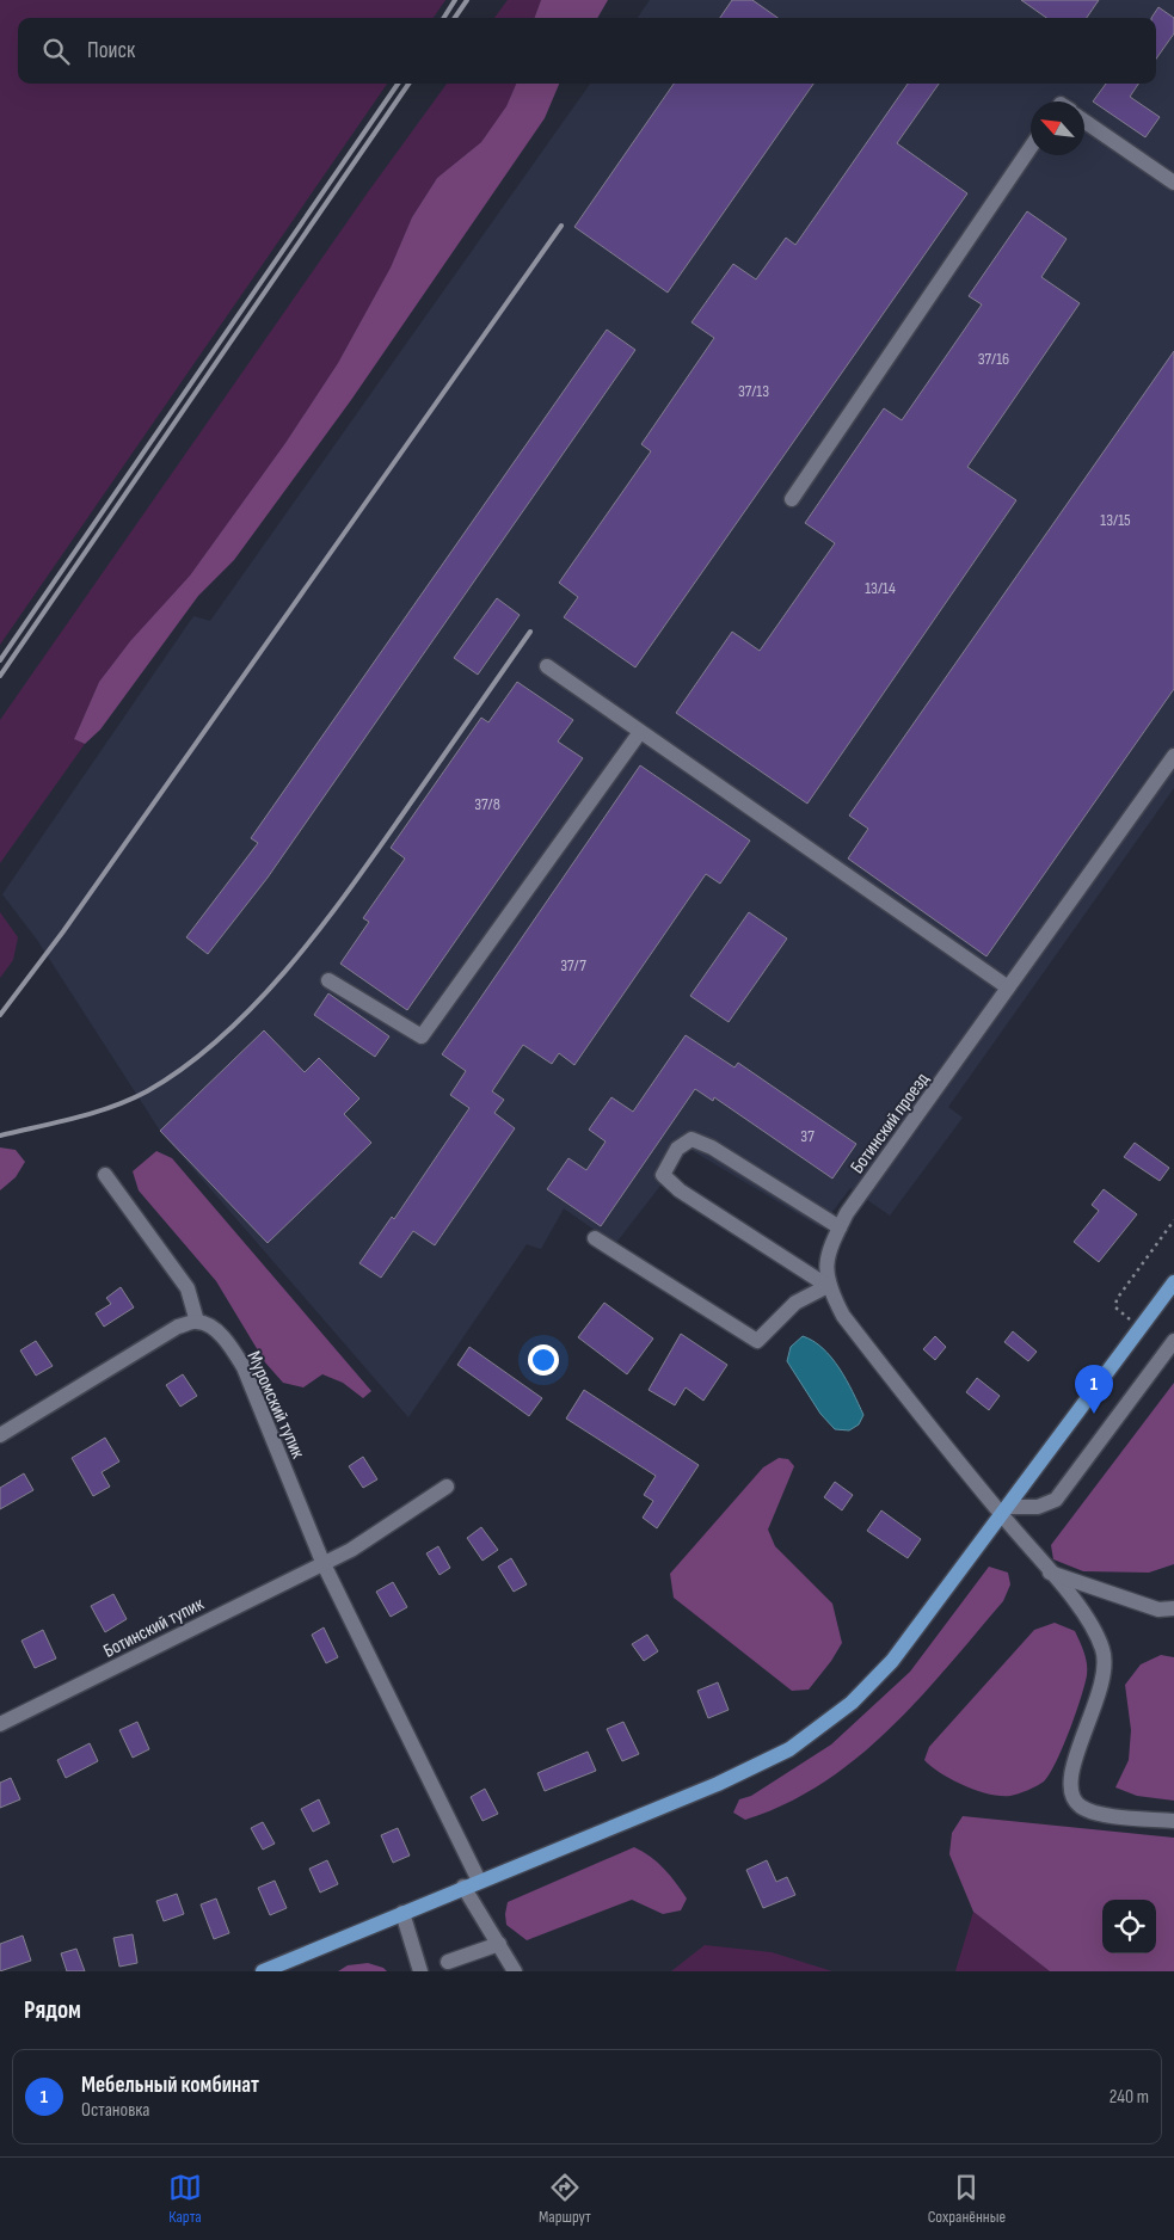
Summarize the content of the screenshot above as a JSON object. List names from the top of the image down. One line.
{"streets":{"street":["Ботинский проезд","Муромский тупик","Ботинский тупик"]},"crossings":[["Муромский тупик","Ботинский тупик"]],"house_numbers":["37/16","37/13","13/15","13/14","37/8","37/7","37"],"north":"top left","page":{"search":"Поиск","pins":"1","heading":"Рядом","list":[{"mark":"1","name":"Мебельный комбинат","note":"Остановка","value":"240 m"}],"nav":["Карта","Маршрут","Сохранённые"]}}
